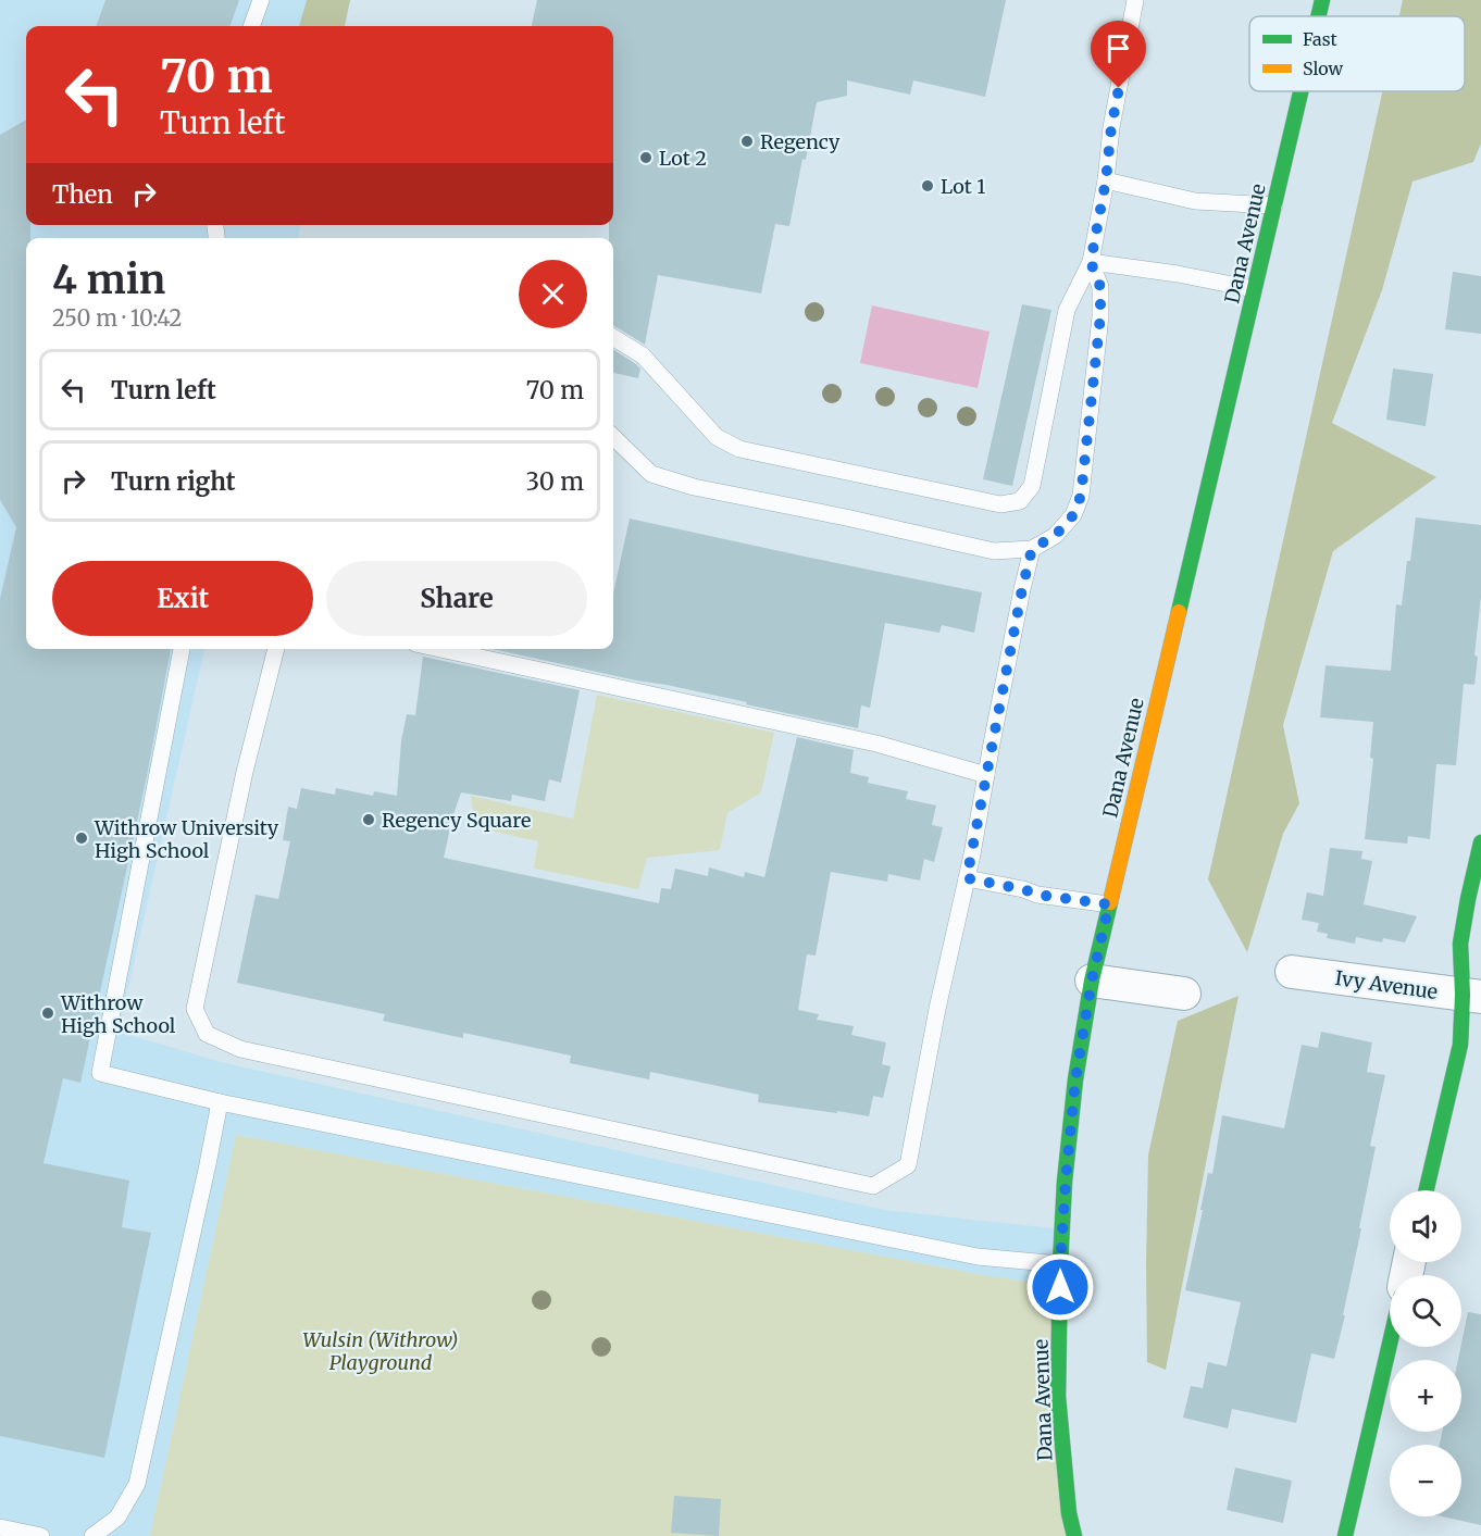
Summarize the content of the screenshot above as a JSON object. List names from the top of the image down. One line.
{"streets":{"street":["Dana Avenue","Ivy Avenue"]},"parks":["Wulsin (Withrow) Playground"],"places":["Regency","Lot 2","Lot 1","Regency Square","Withrow University High School","Withrow High School"],"legend":["Fast","Slow"],"page":{"turn":["70 m","Turn left"],"then":"Then","heading":["4 min","250 m · 10:42"],"list":[{"name":"Turn left","value":"70 m"},{"name":"Turn right","value":"30 m"}],"buttons":["Exit","Share"],"map_buttons":["+","−"]}}
